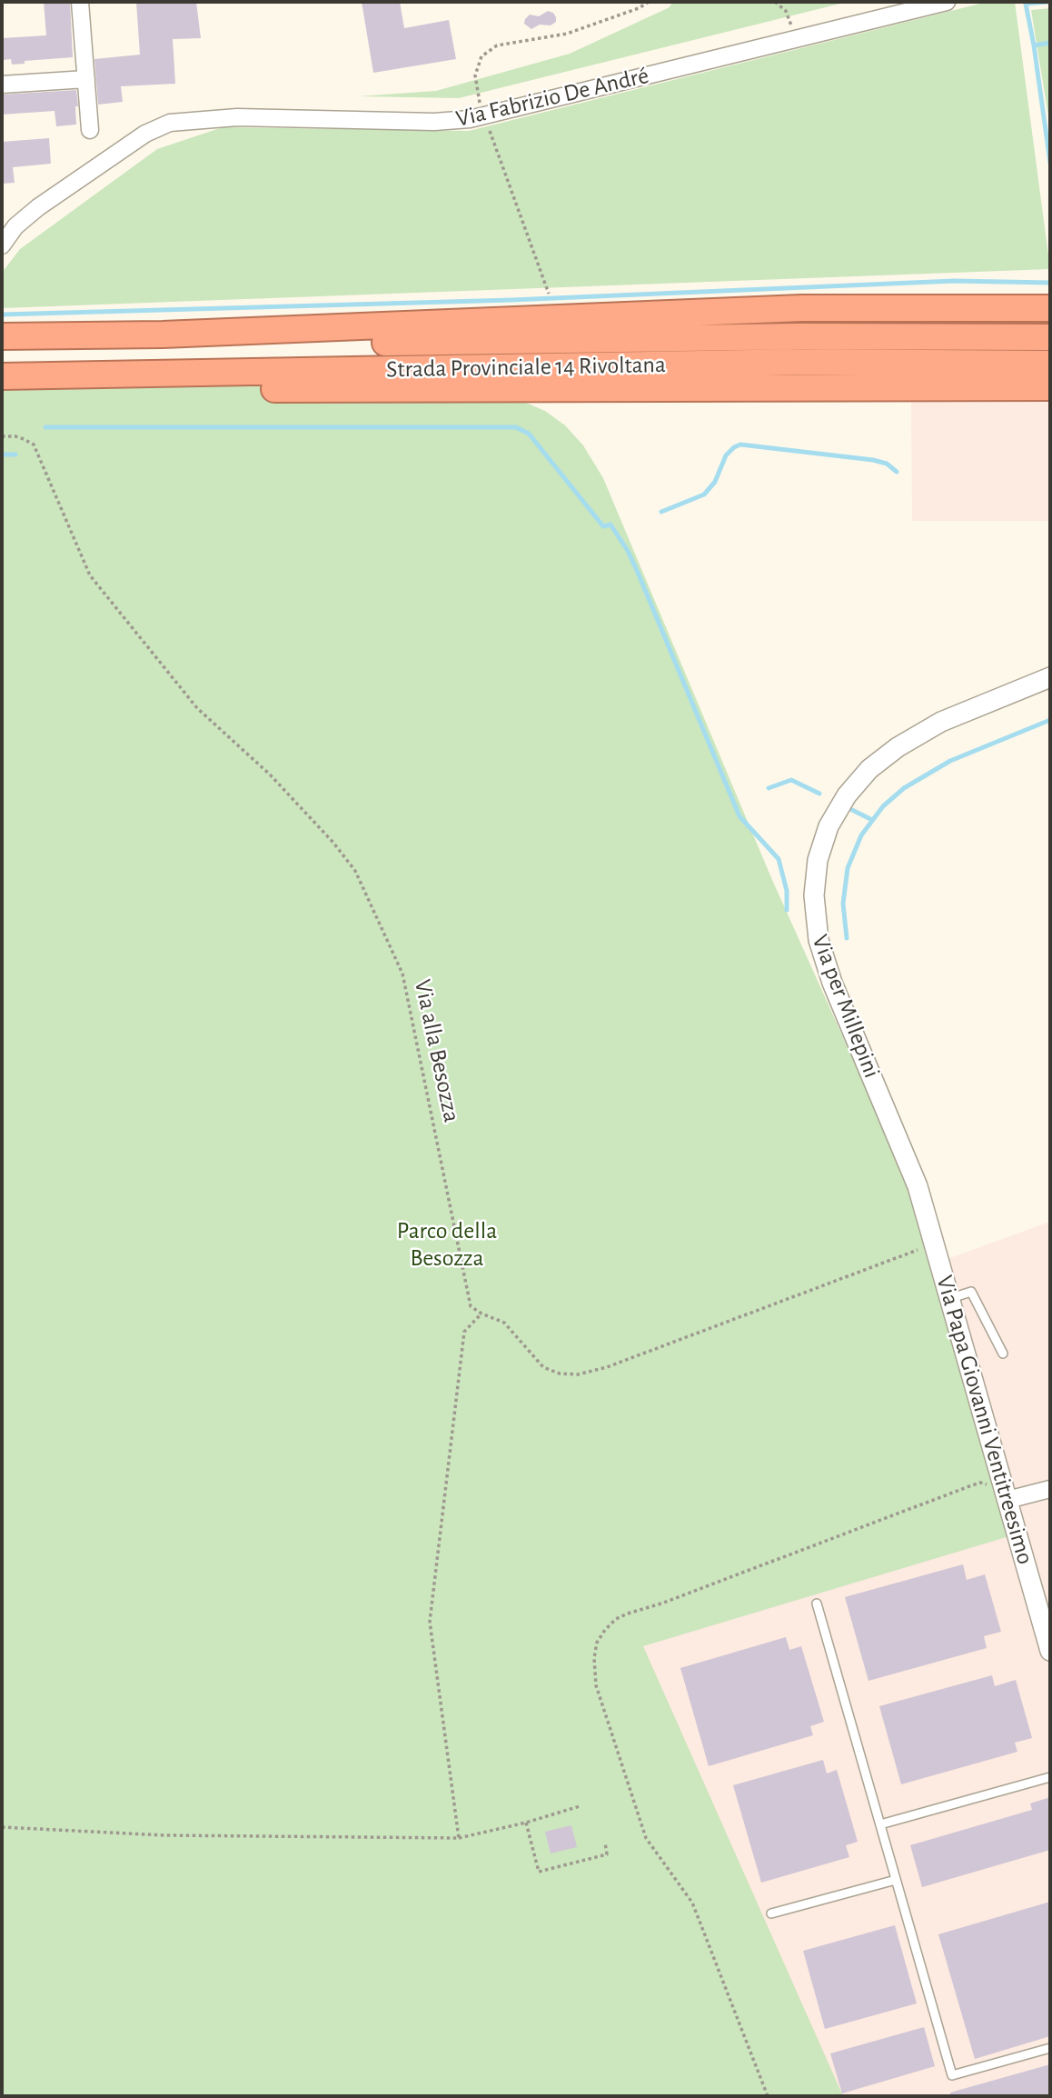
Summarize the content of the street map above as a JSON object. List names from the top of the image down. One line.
{"streets":{"highway":["Strada Provinciale 14 Rivoltana"],"street":["Via Fabrizio De André","Via per Millepini","Via Papa Giovanni Ventitreesimo"],"path":["Via alla Besozza"]},"crossings":[["Via per Millepini","Via Papa Giovanni Ventitreesimo"]],"parks":["Parco della Besozza"]}
